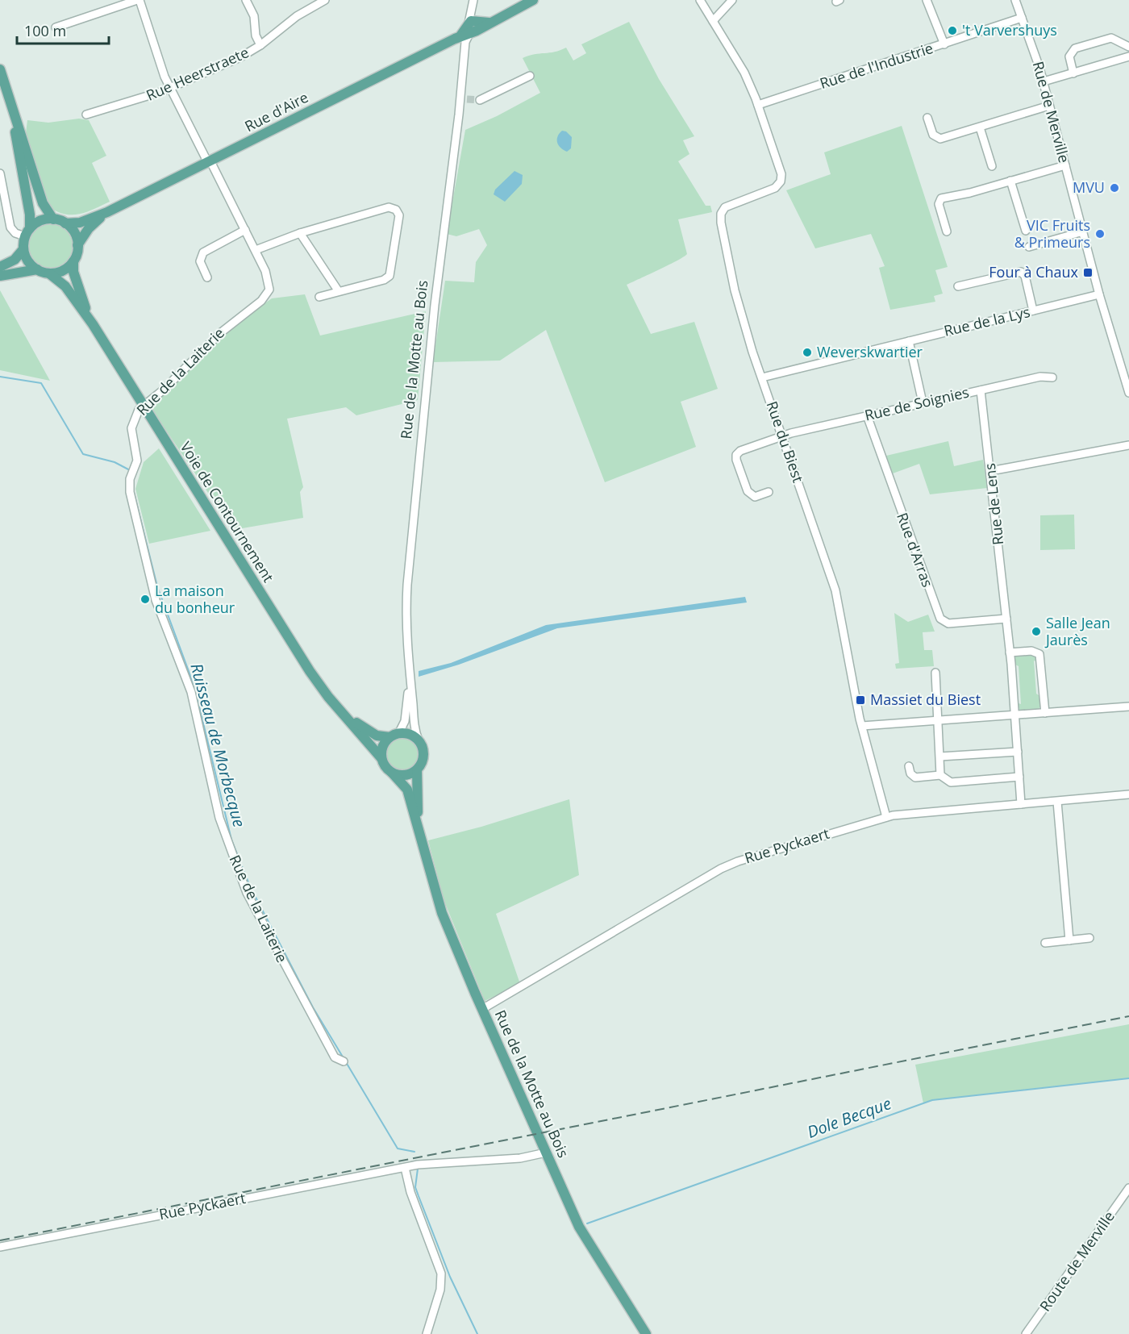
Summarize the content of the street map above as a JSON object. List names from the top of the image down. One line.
{"streets":{"main road":["Rue d'Aire","Rue de la Motte au Bois","Voie de Contournement"],"street":["Rue de l'Industrie","Rue Heerstraete","Rue de Merville","Rue de la Lys","Rue de la Laiterie","Rue de Soignies","Rue du Biest","Rue de Lens","Rue d'Arras","Rue Pyckaert","Route de Merville"]},"crossings":[["Rue de l'Industrie","Rue de Merville"],["Rue de l'Industrie","Rue du Biest"],["Rue Heerstraete","Rue de la Laiterie"],["Rue d'Aire","Rue de la Motte au Bois"],["Rue d'Aire","Rue de la Laiterie"],["Rue d'Aire","Voie de Contournement"],["Rue de Merville","Rue de la Lys"],["Rue de la Lys","Rue du Biest"],["Rue de la Motte au Bois","Rue Pyckaert"],["Rue de la Laiterie","Voie de Contournement"],["Rue de Soignies","Rue du Biest"],["Rue de Soignies","Rue de Lens"],["Rue de Soignies","Rue d'Arras"],["Rue du Biest","Rue Pyckaert"],["Rue de Lens","Rue d'Arras"],["Rue de Lens","Rue Pyckaert"]],"water":["Ruisseau de Morbecque","Dole Becque"],"places":{"other":["'t Varvershuys","MVU","VIC Fruits & Primeurs","Weverskwartier","La maison du bonheur","Salle Jean Jaurès"],"transit":["Four à Chaux","Massiet du Biest"]},"scale_bar":"100 m"}
